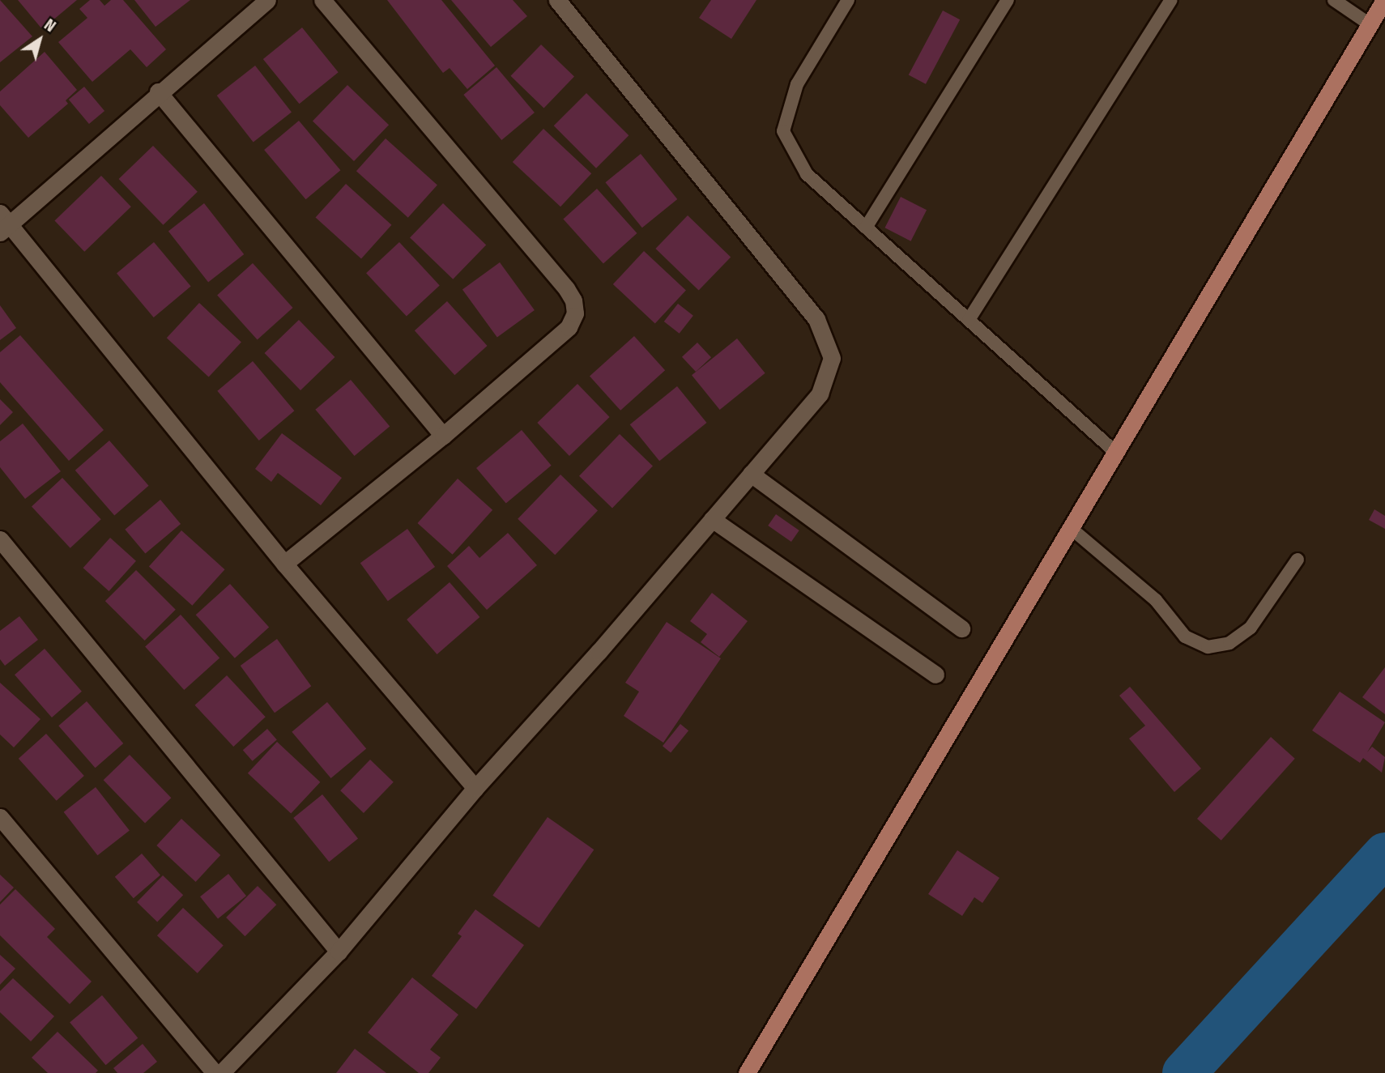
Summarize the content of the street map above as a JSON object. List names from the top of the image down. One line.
{"north":"top right"}
